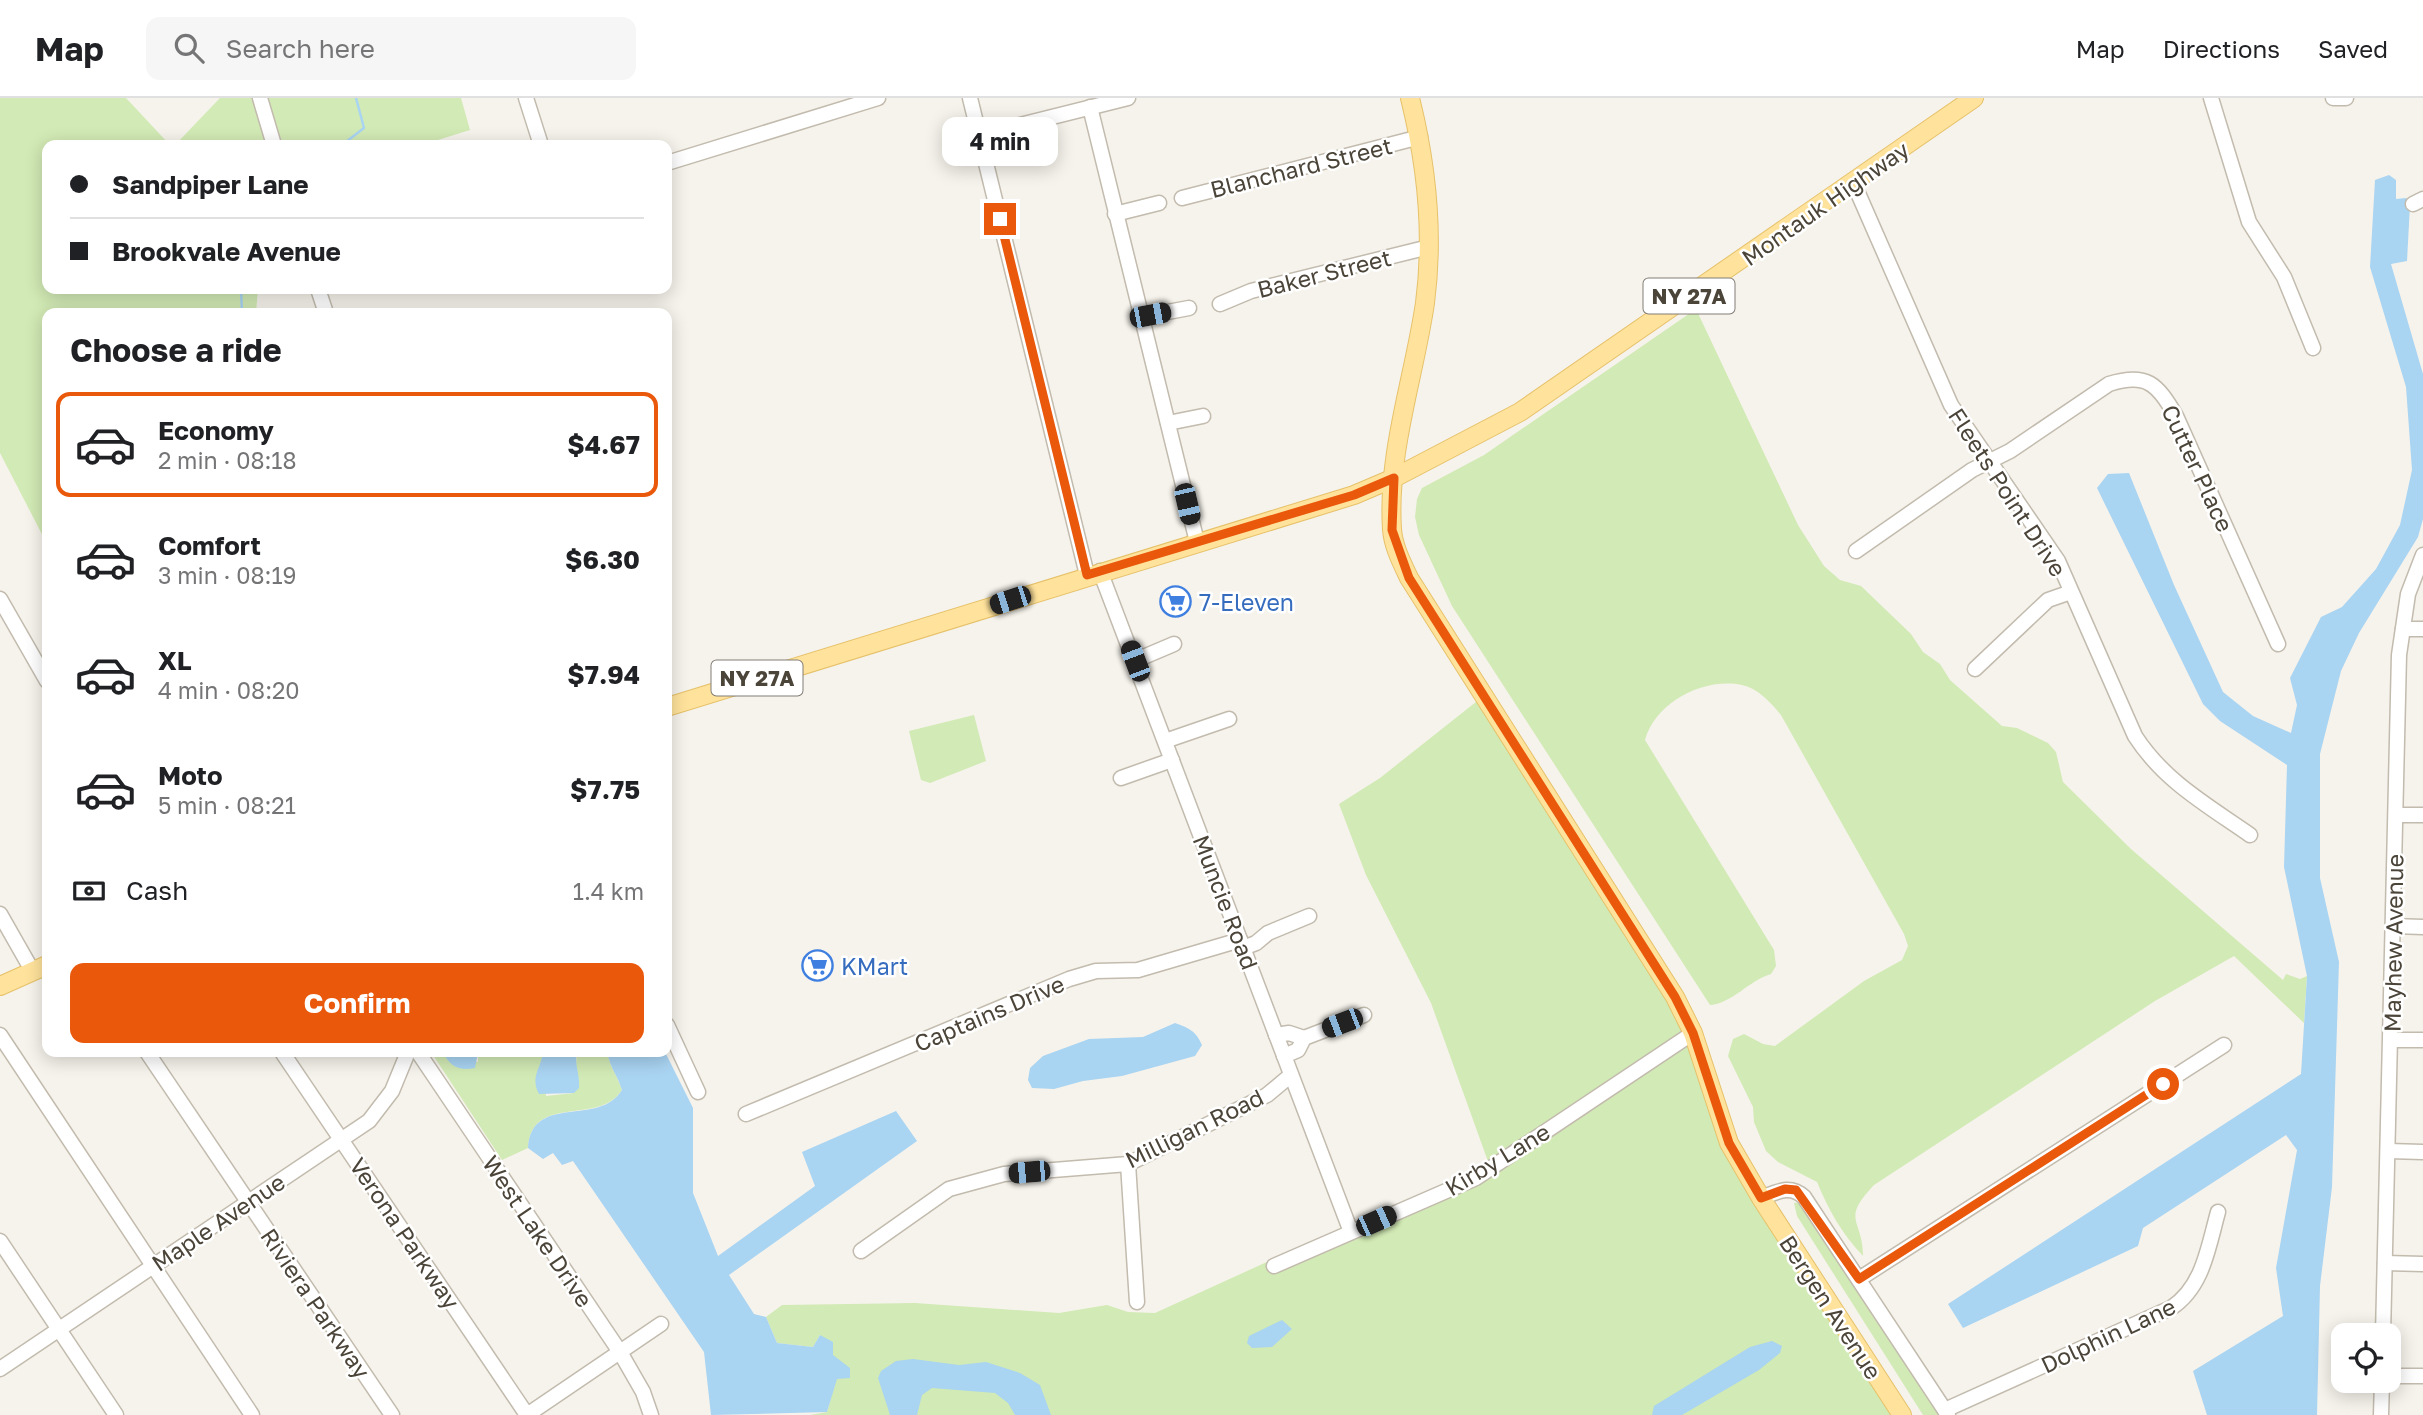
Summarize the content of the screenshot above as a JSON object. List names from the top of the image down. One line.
{"streets":{"main road":["Montauk Highway","NY 27A","Bergen Avenue"],"street":["Blanchard Street","Baker Street","Cutter Place","Fleets Point Drive","Muncie Road","Mayhew Avenue","Captains Drive","Milligan Road","Kirby Lane","Maple Avenue","West Lake Drive","Verona Parkway","Riviera Parkway","Dolphin Lane"]},"crossings":[["Blanchard Street","Bergen Avenue"],["Montauk Highway","Fleets Point Drive"],["Montauk Highway","Muncie Road"],["Montauk Highway","Bergen Avenue"],["Baker Street","Bergen Avenue"],["Cutter Place","Fleets Point Drive"],["Muncie Road","Captains Drive"],["Muncie Road","Milligan Road"],["Muncie Road","Kirby Lane"],["Kirby Lane","Bergen Avenue"],["Maple Avenue","Verona Parkway"],["Maple Avenue","Riviera Parkway"],["Bergen Avenue","Dolphin Lane"]],"places":{"supermarket":["7-Eleven","KMart"]},"page":{"header":"Map","search":"Search here","nav":["Map","Directions","Saved"],"bubble":"4 min","banner":["Sandpiper Lane","Brookvale Avenue"],"heading":"Choose a ride","list":[{"name":"Economy","note":"2 min · 08:18","value":"$4.67"},{"name":"Comfort","note":"3 min · 08:19","value":"$6.30"},{"name":"XL","note":"4 min · 08:20","value":"$7.94"},{"name":"Moto","note":"5 min · 08:21","value":"$7.75"}],"pay":["Cash","1.4 km"],"buttons":"Confirm"}}
